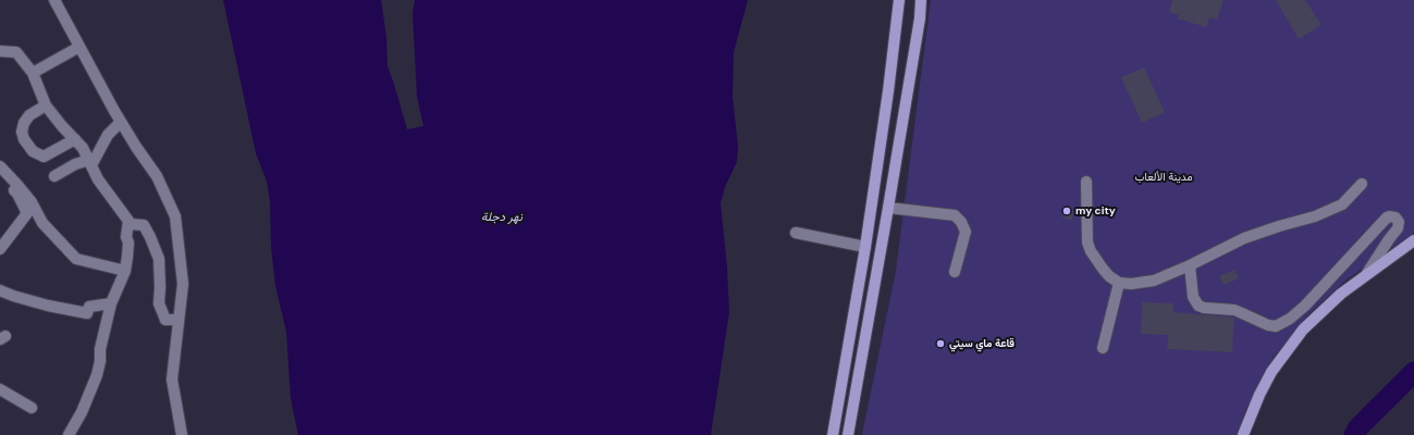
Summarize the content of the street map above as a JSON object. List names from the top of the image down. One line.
{"water":["نهر دجلة"],"parks":["مدينة الألعاب"],"places":["my city","قاعة ماي سيتي"]}
